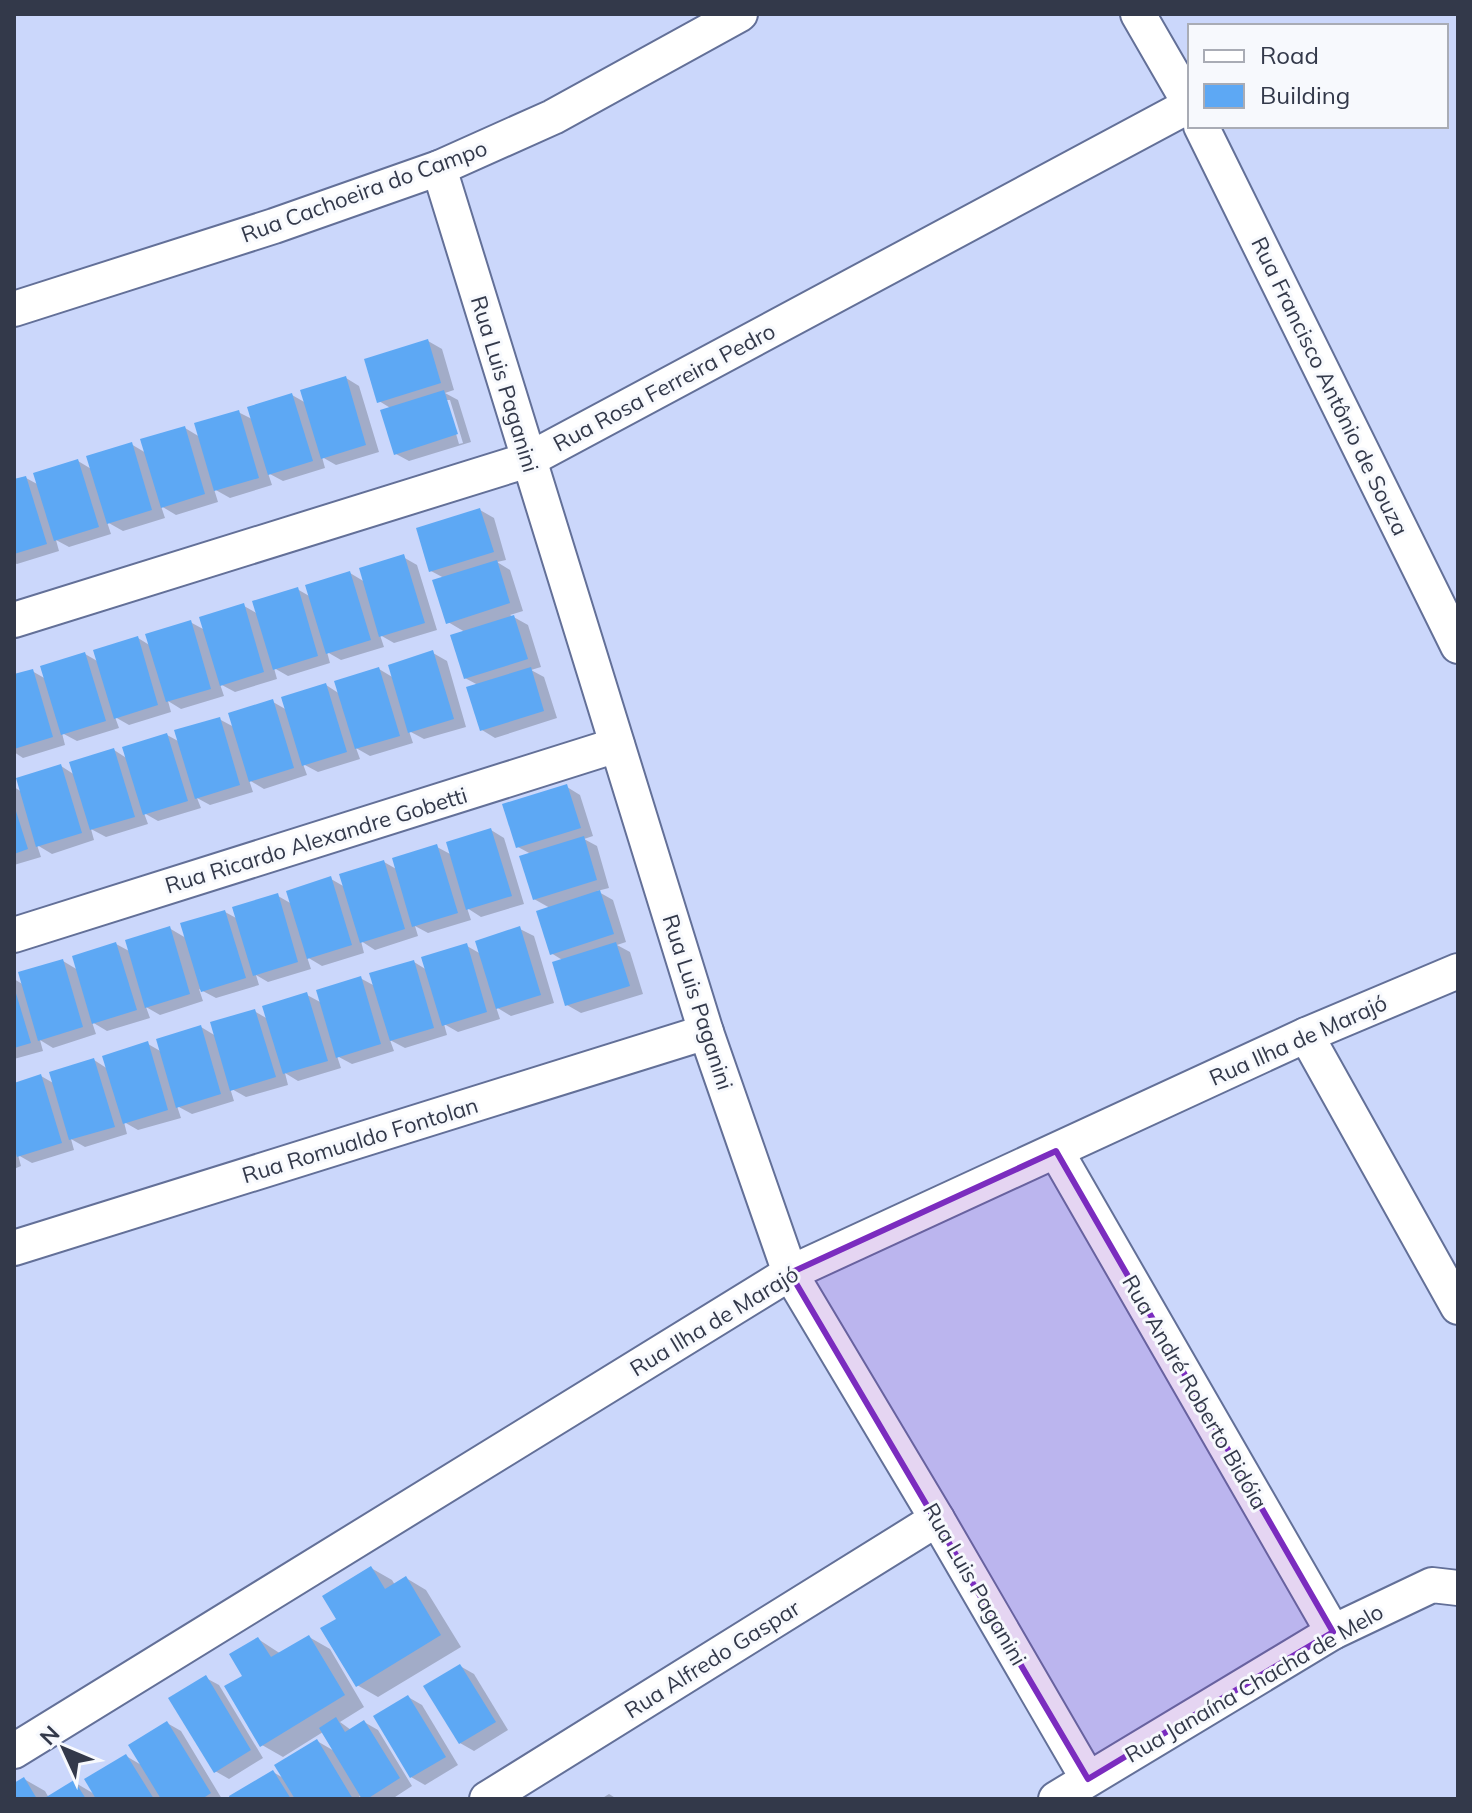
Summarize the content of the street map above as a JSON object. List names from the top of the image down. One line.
{"streets":{"street":["Rua Cachoeira do Campo","Rua Luis Paganini","Rua Francisco Antônio de Souza","Rua Rosa Ferreira Pedro","Rua Ricardo Alexandre Gobetti","Rua Ilha de Marajó","Rua Romualdo Fontolan","Rua André Roberto Bidóia","Rua Alfredo Gaspar","Rua Janaína Chacha de Melo"]},"crossings":[["Rua Cachoeira do Campo","Rua Luis Paganini"],["Rua Luis Paganini","Rua Rosa Ferreira Pedro"],["Rua Luis Paganini","Rua Ricardo Alexandre Gobetti"],["Rua Luis Paganini","Rua Ilha de Marajó"],["Rua Luis Paganini","Rua Romualdo Fontolan"],["Rua Luis Paganini","Rua Alfredo Gaspar"],["Rua Luis Paganini","Rua Janaína Chacha de Melo"],["Rua Ilha de Marajó","Rua André Roberto Bidóia"],["Rua André Roberto Bidóia","Rua Janaína Chacha de Melo"]],"legend":["Road","Building"],"north":"top left"}
